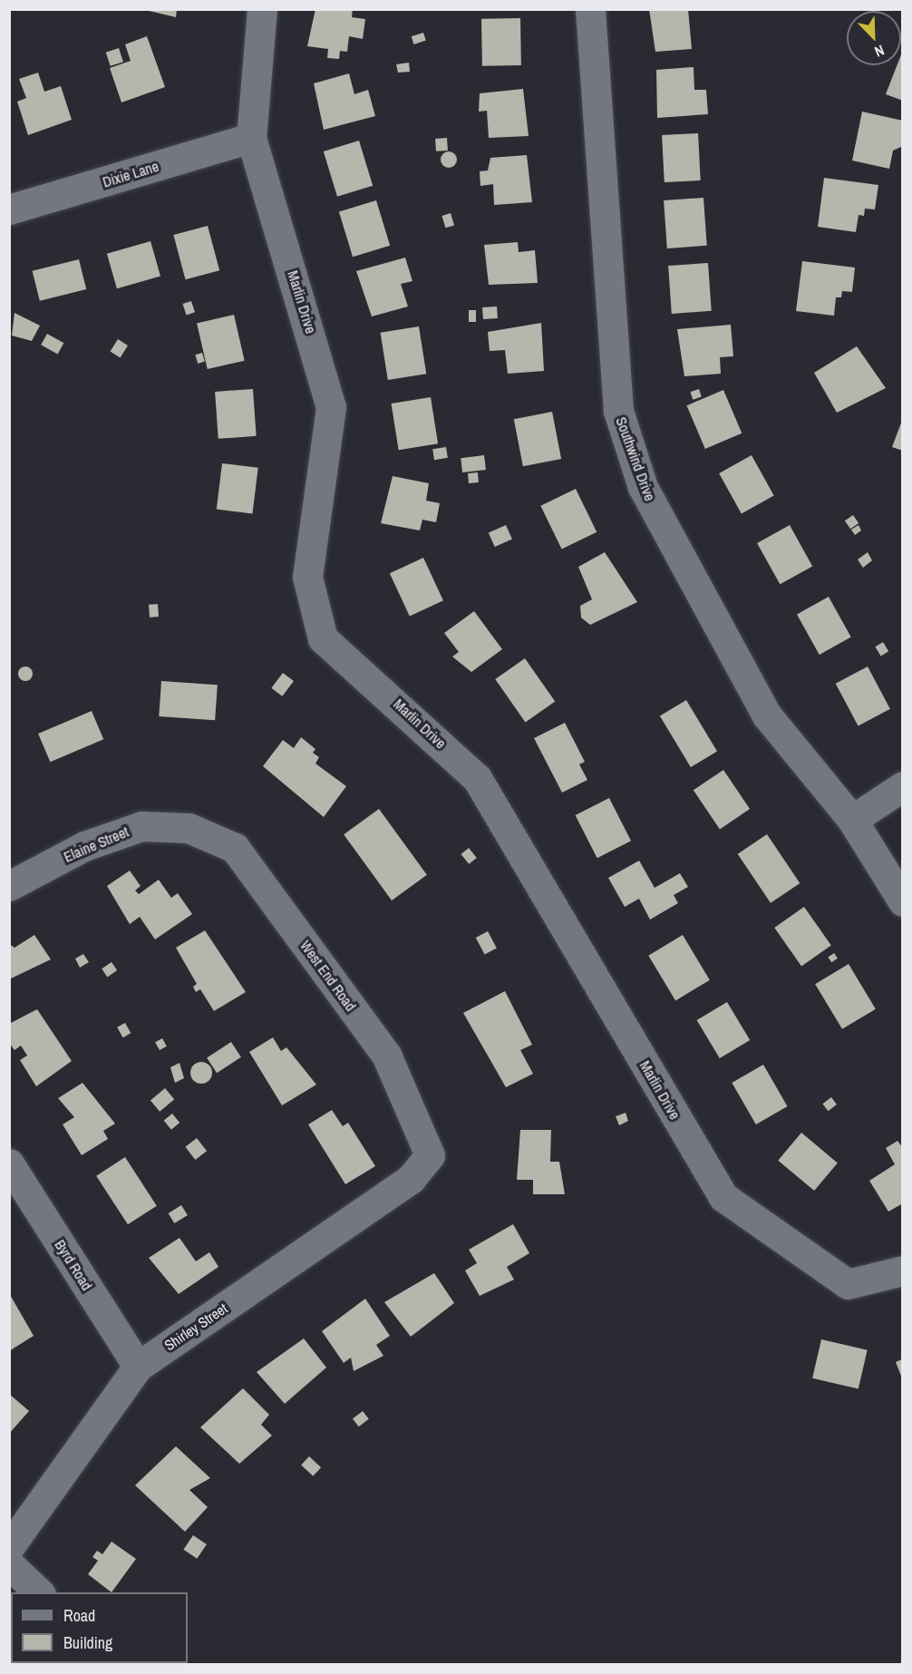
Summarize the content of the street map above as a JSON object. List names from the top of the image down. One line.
{"streets":{"street":["Dixie Lane","Marlin Drive","Southwind Drive","Elaine Street","West End Road","Byrd Road","Shirley Street"]},"crossings":[["Dixie Lane","Marlin Drive"],["Elaine Street","West End Road"],["West End Road","Shirley Street"],["Byrd Road","Shirley Street"]],"legend":["Road","Building"],"north":"bottom right"}
